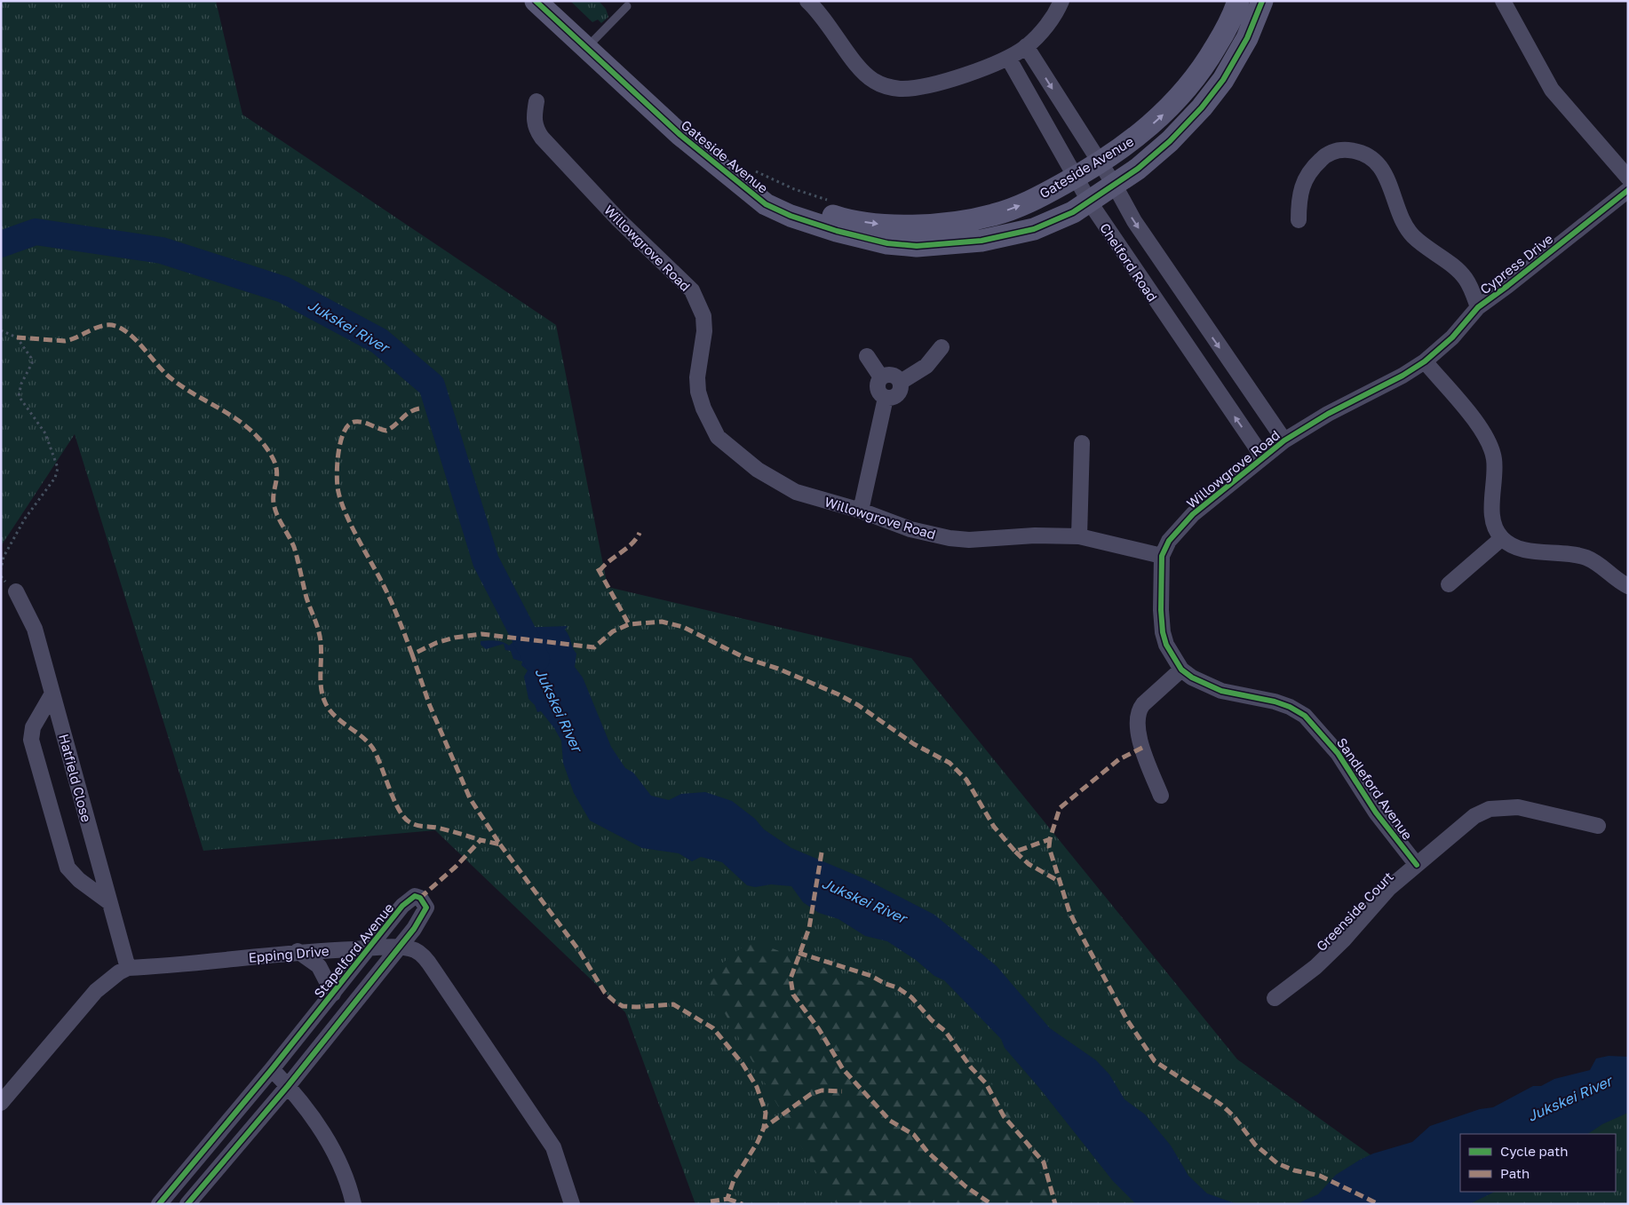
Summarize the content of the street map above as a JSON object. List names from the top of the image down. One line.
{"streets":{"street":["Gateside Avenue","Willowgrove Road","Chelford Road","Cypress Drive","Hatfield Close","Sandleford Avenue","Greenside Court","Stapelford Avenue","Epping Drive"]},"crossings":[["Gateside Avenue","Chelford Road"],["Willowgrove Road","Chelford Road"],["Willowgrove Road","Cypress Drive"],["Willowgrove Road","Sandleford Avenue"],["Hatfield Close","Epping Drive"],["Sandleford Avenue","Greenside Court"],["Stapelford Avenue","Epping Drive"]],"water":["Jukskei River"],"legend":["Cycle path","Path"]}
